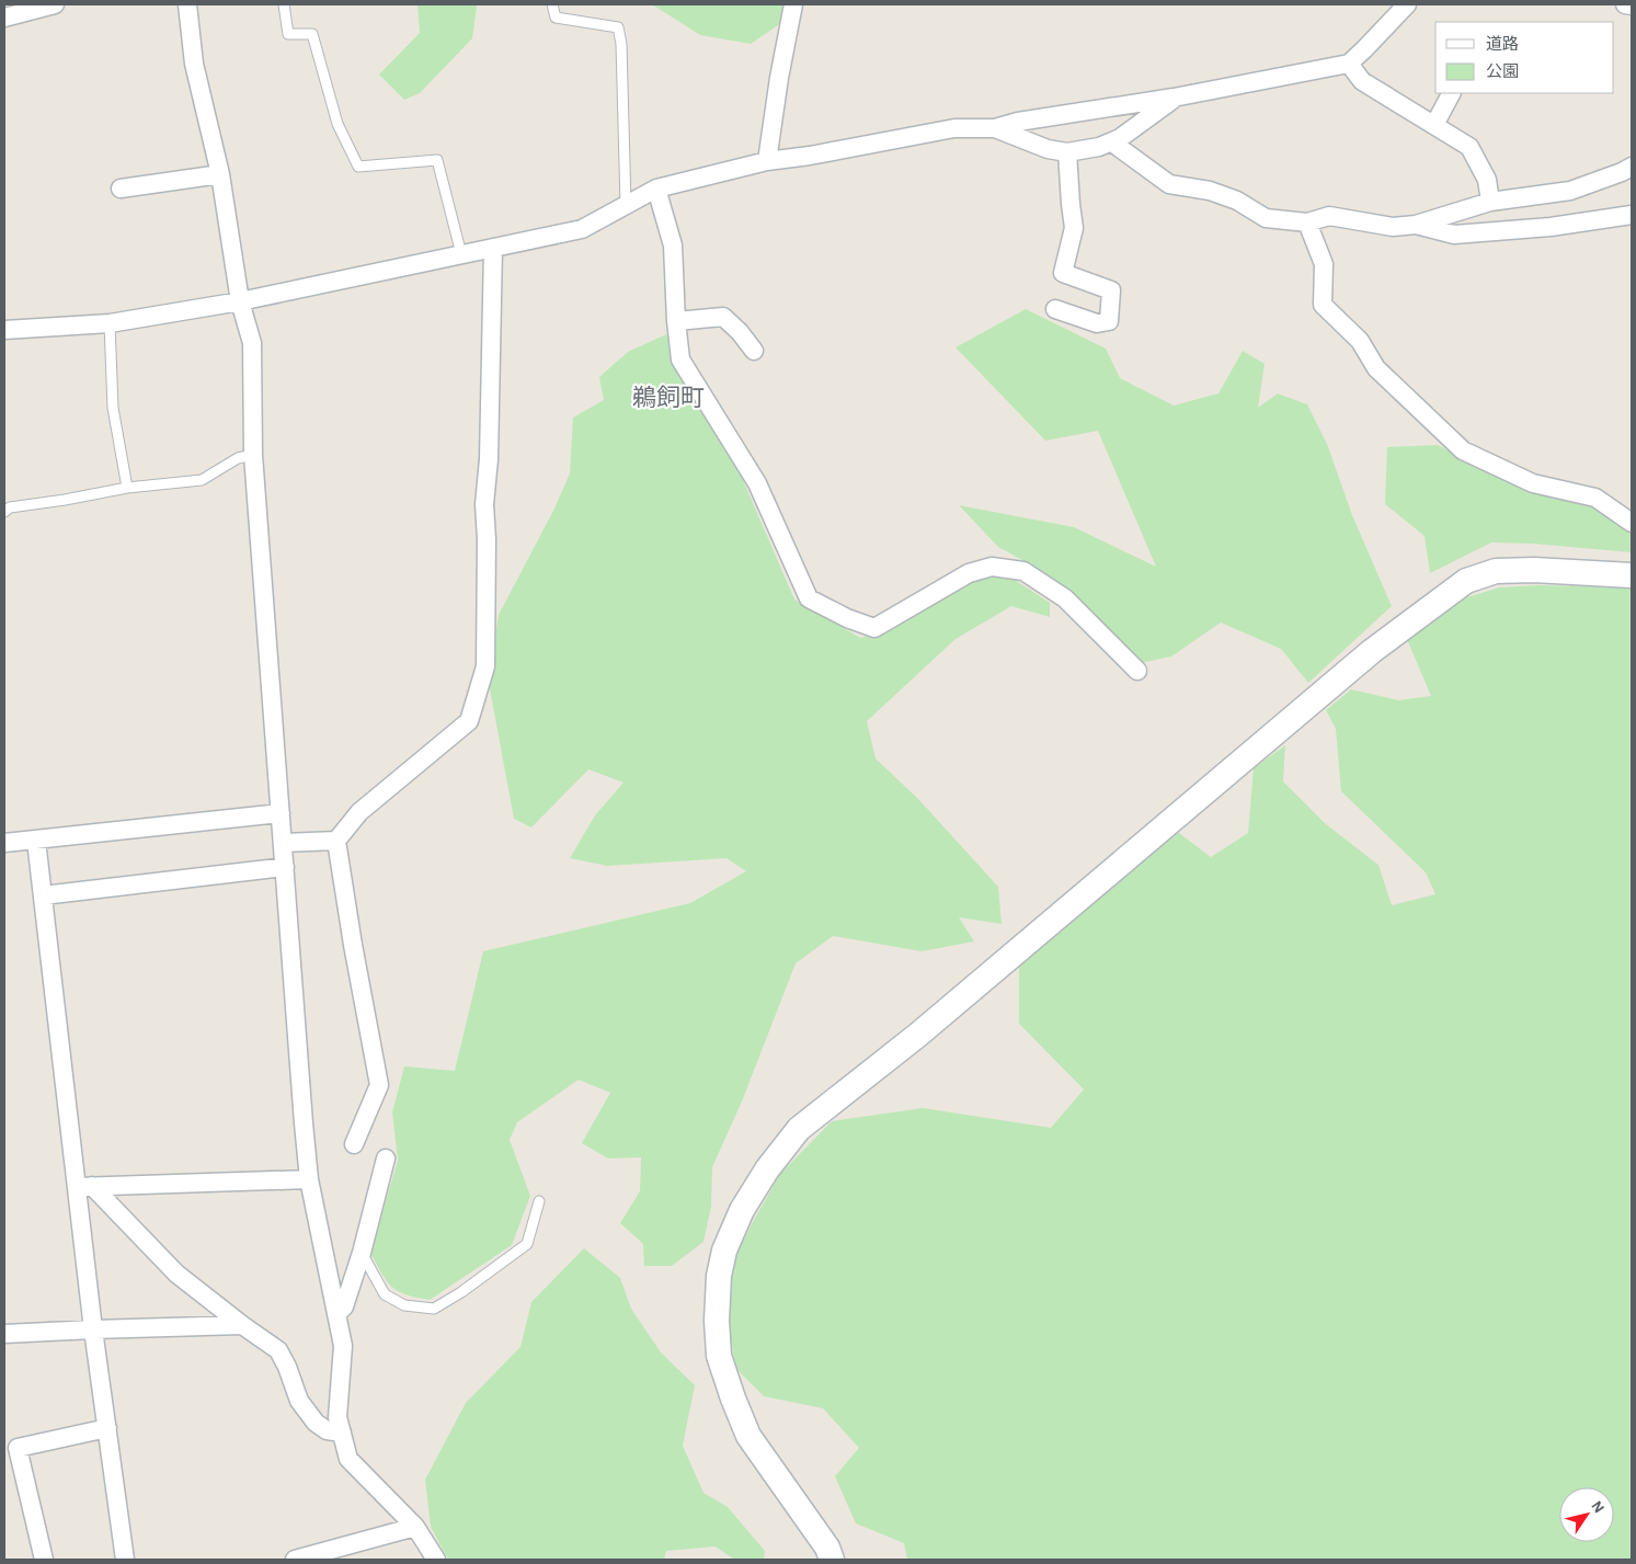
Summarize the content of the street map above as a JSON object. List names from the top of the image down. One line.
{"districts":["鵜飼町"],"legend":["道路","公園"],"north":"top right"}
